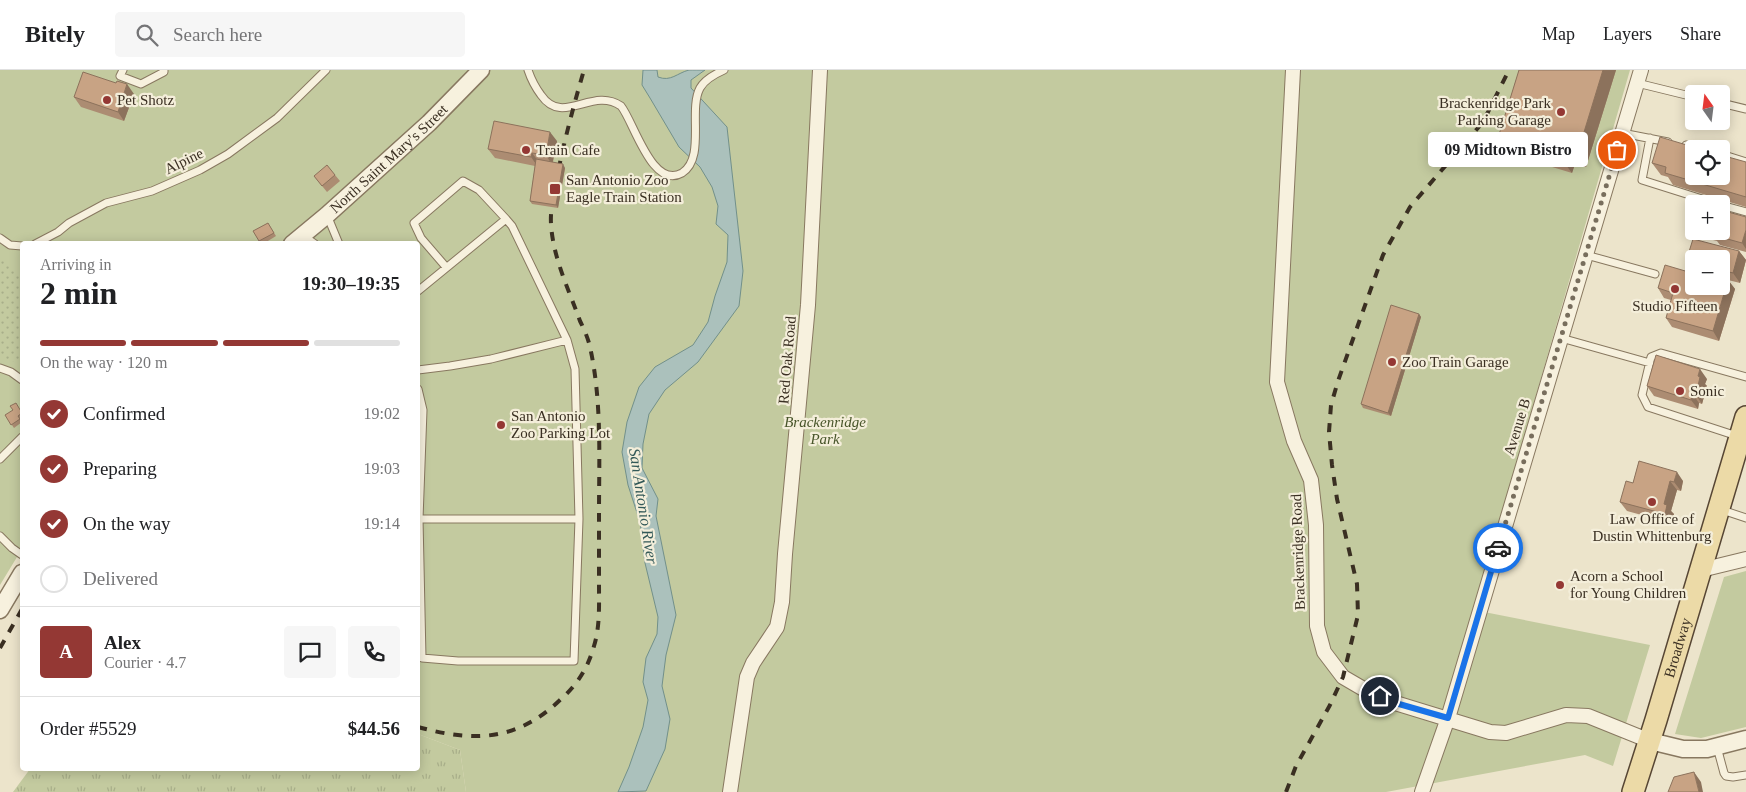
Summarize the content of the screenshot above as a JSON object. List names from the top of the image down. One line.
{"streets":{"main road":["Broadway"],"street":["North Saint Mary's Street","Red Oak Road","Avenue B","Brackenridge Road"],"lane":["Alpine"]},"crossings":[["Avenue B","Brackenridge Road"],["Brackenridge Road","Broadway"]],"water":["San Antonio River"],"parks":["Brackenridge Park"],"places":{"other":["Pet Shotz","Brackenridge Park Parking Garage","Train Cafe","09 Midtown Bistro","Studio Fifteen","Zoo Train Garage","Sonic","San Antonio Zoo Parking Lot","Law Office of Dustin Whittenburg","Acorn a School for Young Children"],"transit":["San Antonio Zoo Eagle Train Station"]},"north":"top","page":{"header":"Bitely","search":"Search here","nav":["Map","Layers","Share"],"map_buttons":["+","−"],"bubble":"09 Midtown Bistro","heading":["2 min","Arriving in","19:30–19:35"],"panel":["Alex","Courier · 4.7","Order #5529","$44.56"],"bar":"On the way · 120 m","list":[["Confirmed","19:02"],["Preparing","19:03"],["On the way","19:14"],"Delivered"],"round":"A"}}
